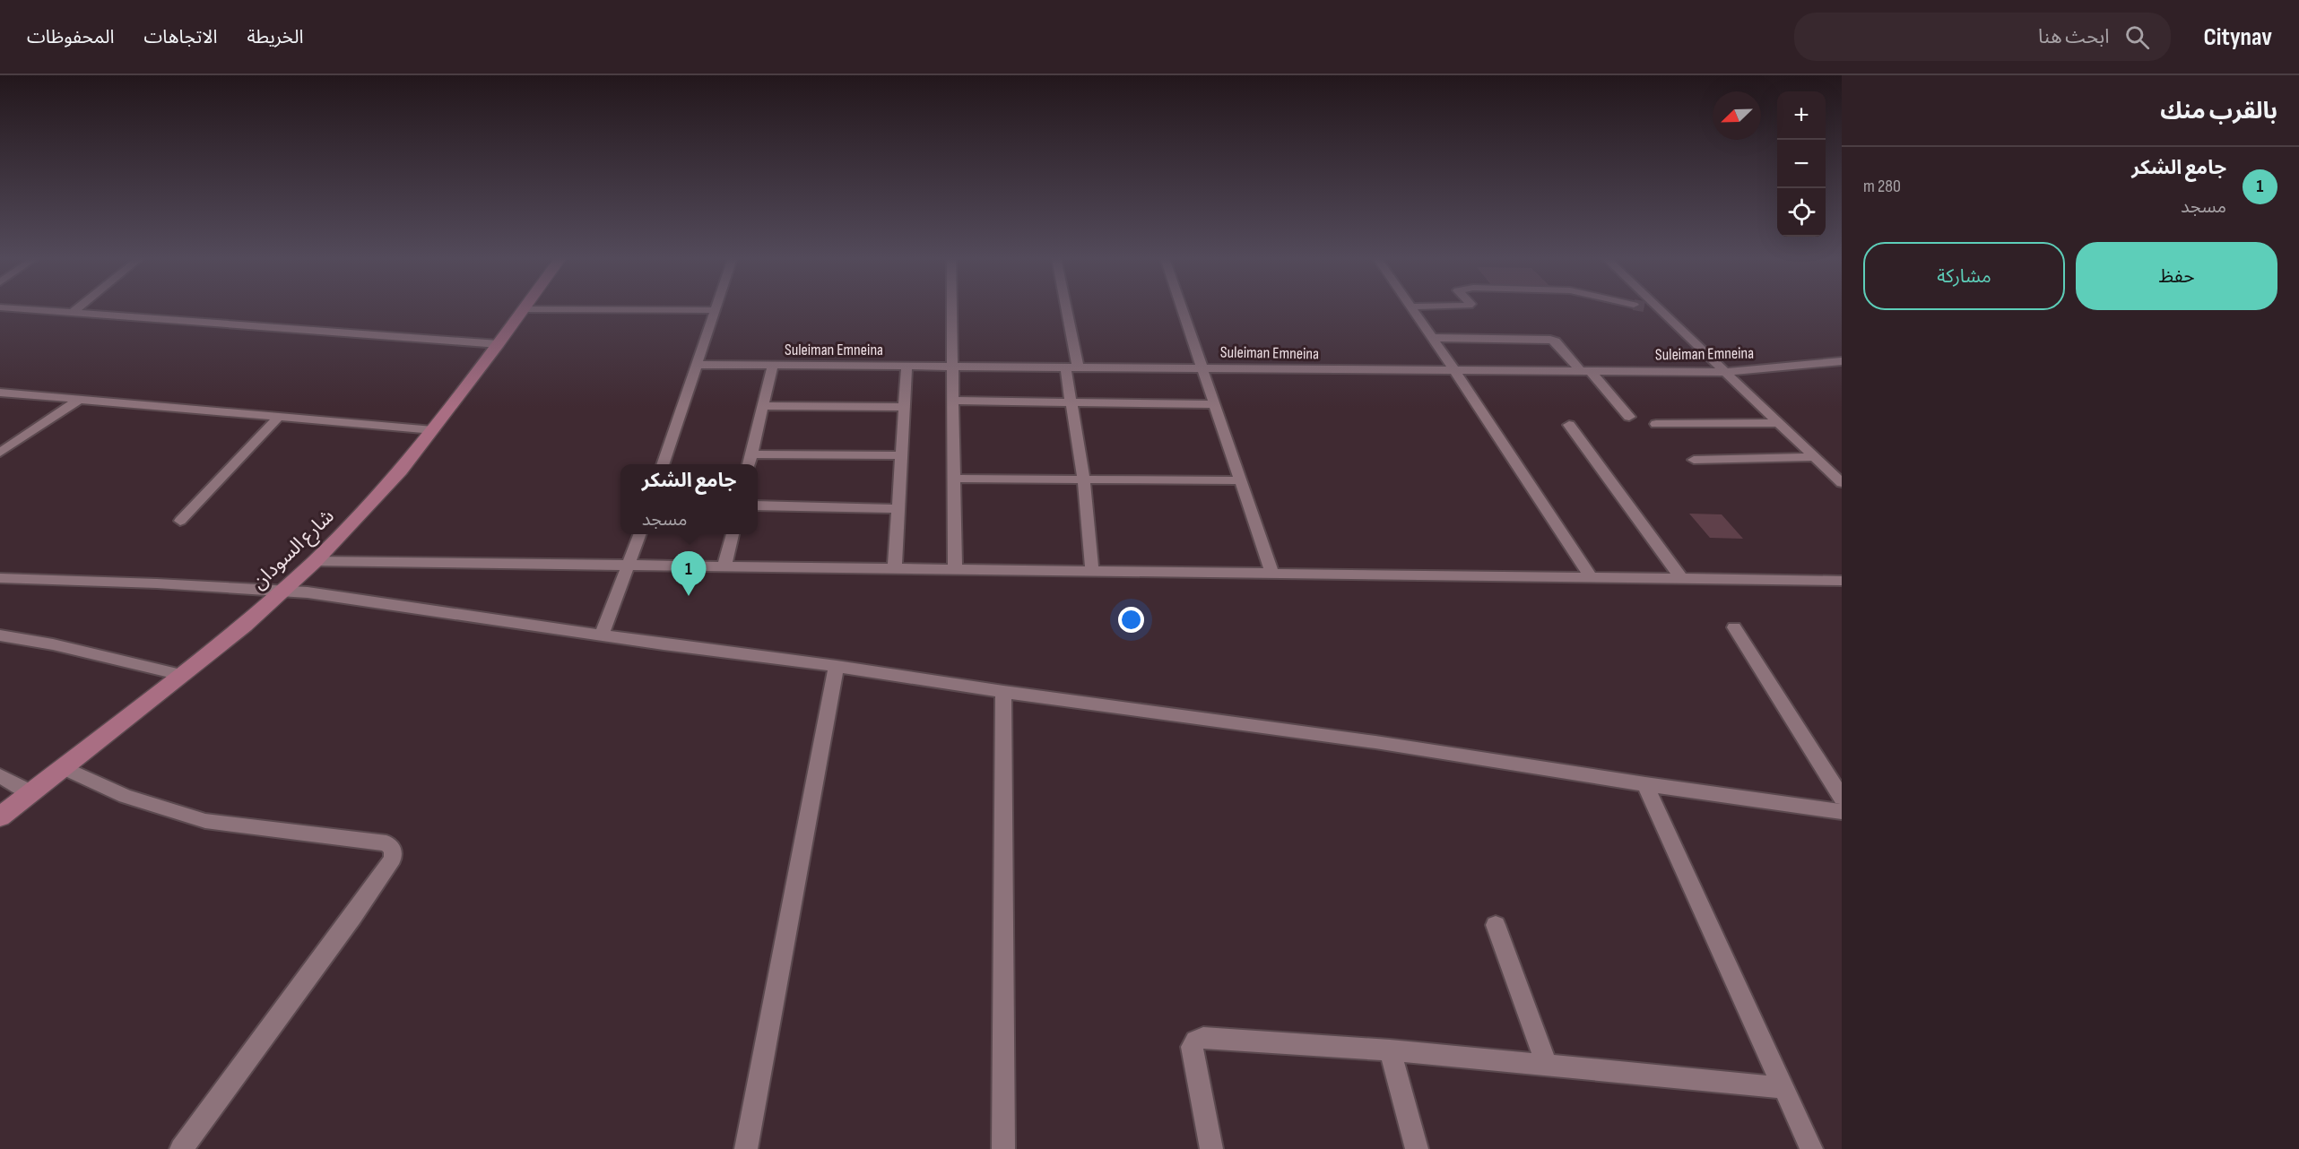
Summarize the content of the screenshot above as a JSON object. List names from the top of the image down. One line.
{"streets":{"main road":["شارع السودان"],"street":["Suleiman Emneina"]},"north":"bottom left","page":{"header":"Citynav","search":"ابحث هنا","nav":["الخريطة","الاتجاهات","المحفوظات"],"heading":"بالقرب منك","map_buttons":["+","−"],"list":[{"mark":"1","name":"جامع الشكر","note":"مسجد","value":"280 m"}],"buttons":["حفظ","مشاركة"],"popup":["جامع الشكر","مسجد"],"pins":"1"}}
